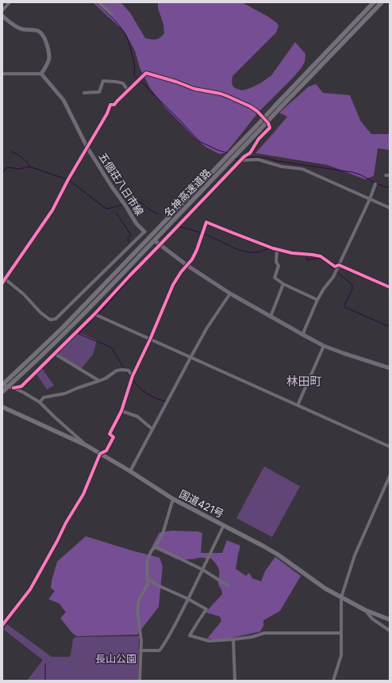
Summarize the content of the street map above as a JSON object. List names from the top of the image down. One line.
{"streets":{"highway":["名神高速道路","国道421号"],"main road":["五個荘八日市線"]},"districts":["林田町"],"parks":["長山公園"]}
